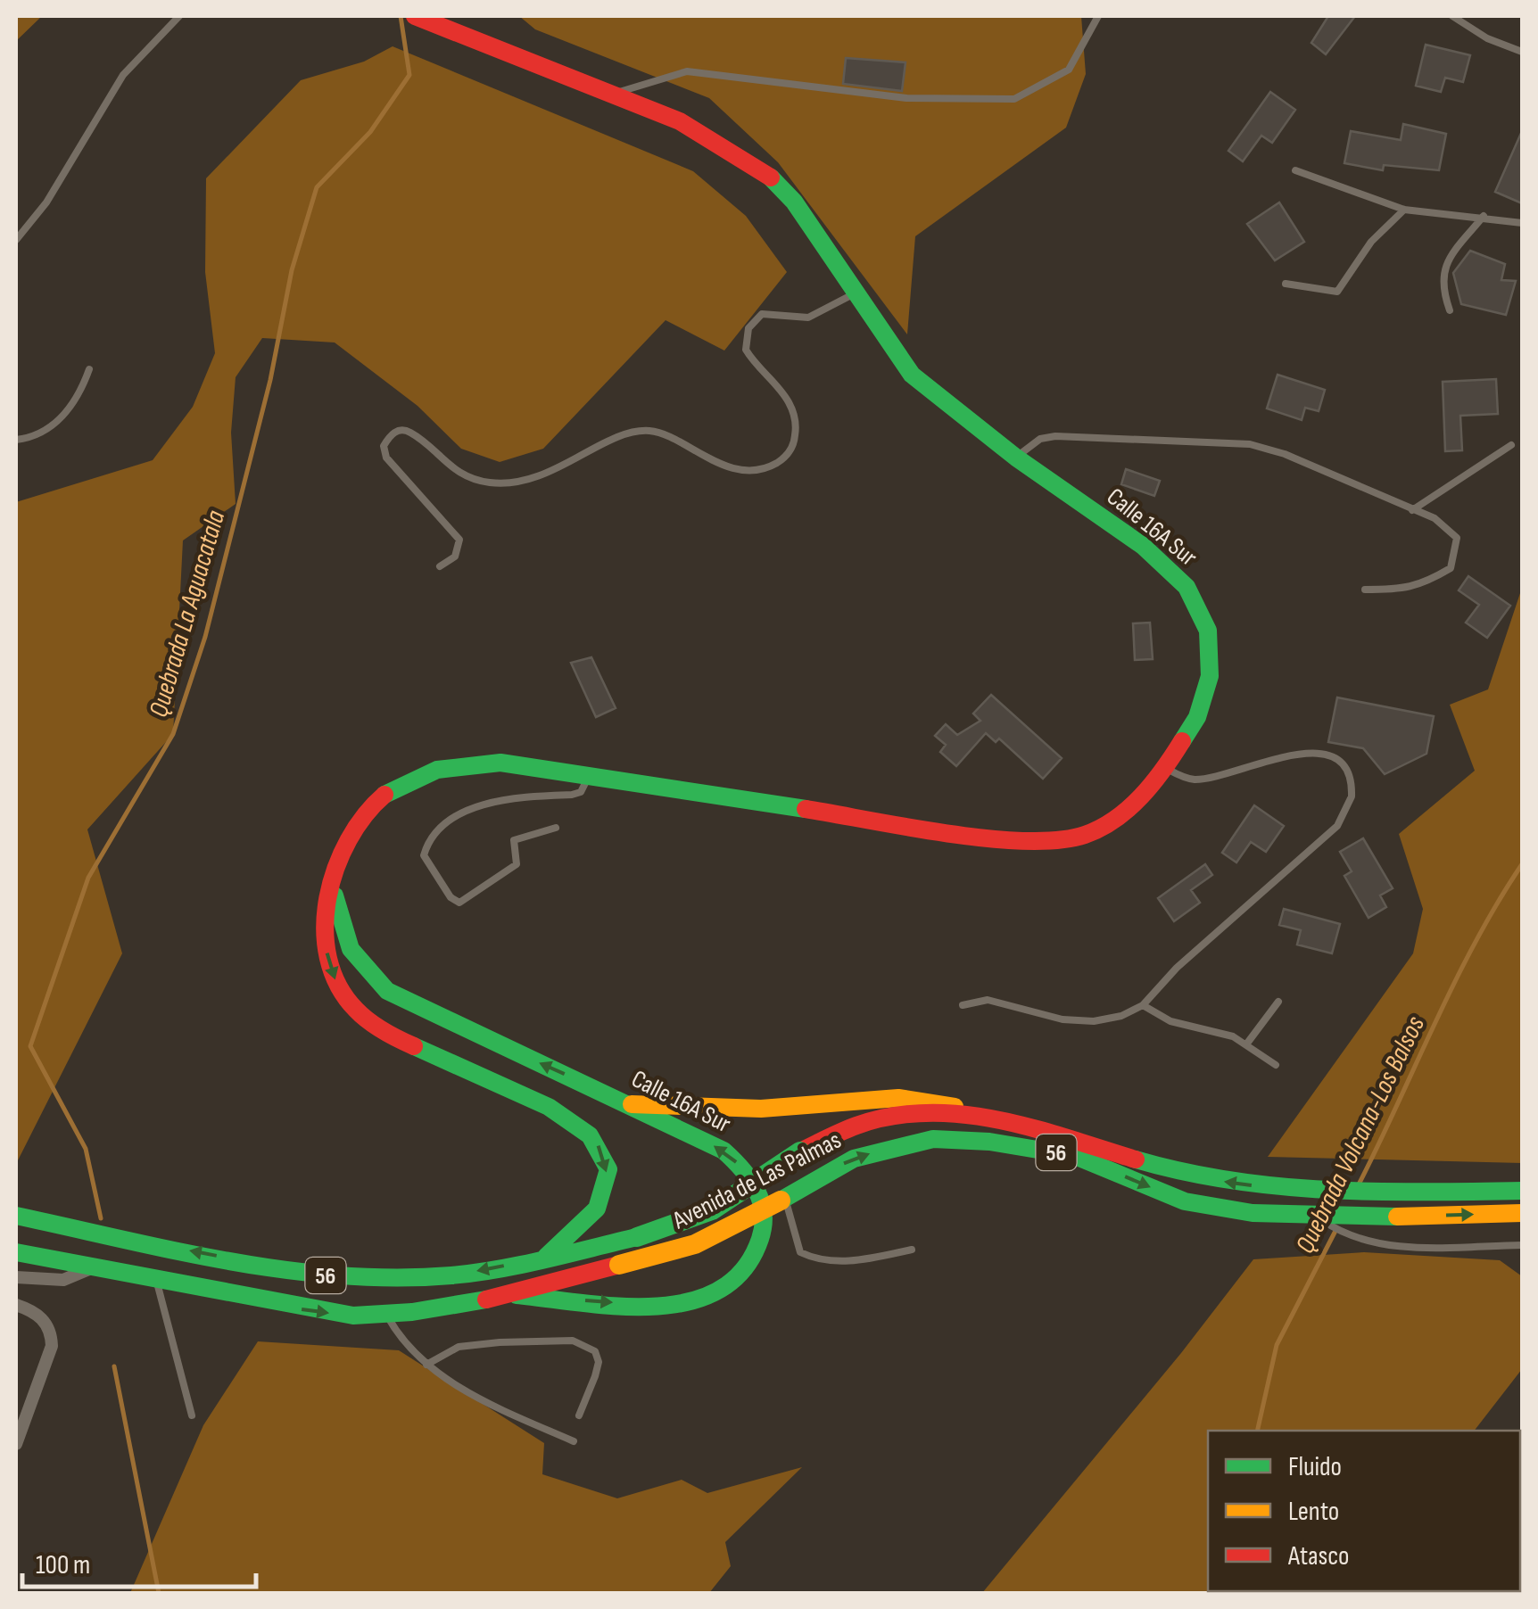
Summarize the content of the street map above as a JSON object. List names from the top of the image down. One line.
{"streets":{"main road":["Calle 16A Sur","56","Avenida de Las Palmas"]},"crossings":[["Calle 16A Sur","Avenida de Las Palmas"]],"water":["Quebrada La Aguacatala","Quebrada Volcana-Los Balsos"],"legend":["Fluido","Lento","Atasco"],"scale_bar":"100 m"}
